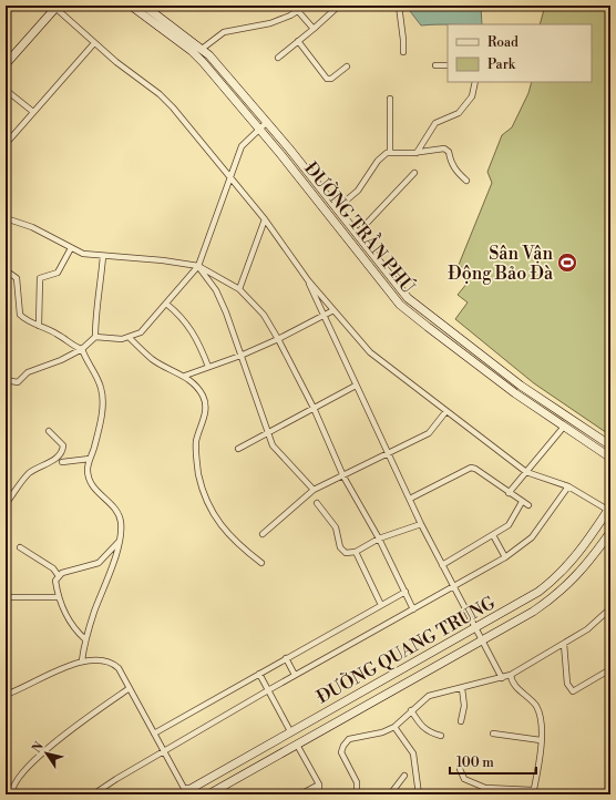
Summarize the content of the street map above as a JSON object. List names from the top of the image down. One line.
{"streets":{"main road":["ĐƯỜNG TRẦN PHÚ","ĐƯỜNG QUANG TRUNG"]},"places":{"sports":["Sân Vận Động Bảo Đà"]},"legend":["Road","Park"],"scale_bar":"100 m","north":"top left"}
